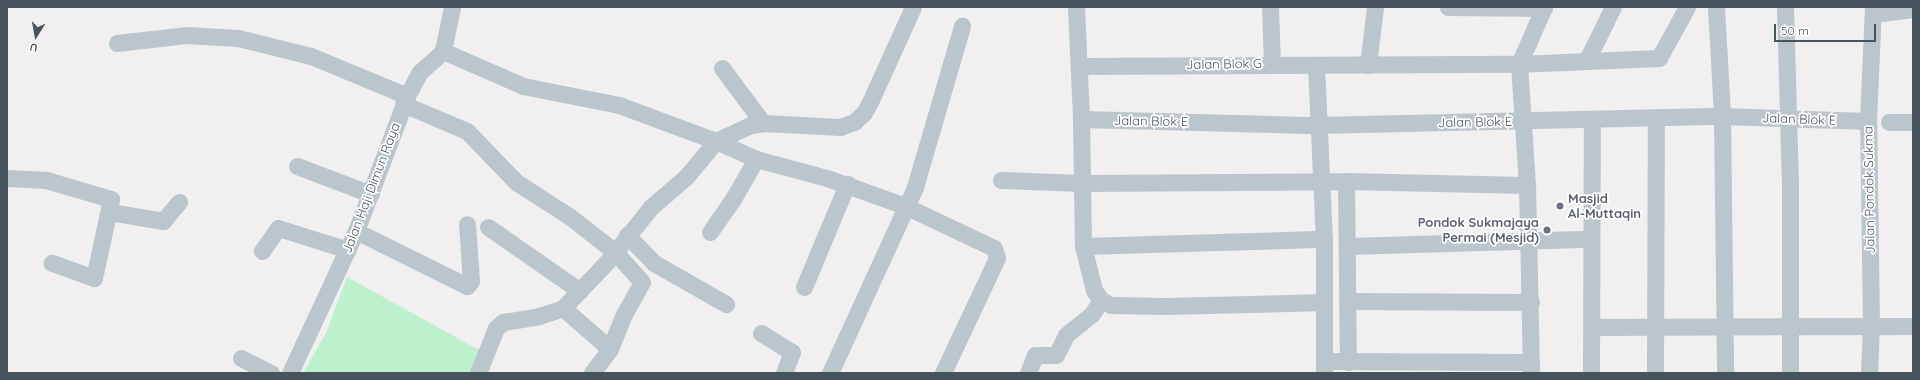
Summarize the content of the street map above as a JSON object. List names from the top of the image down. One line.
{"streets":{"street":["Jalan Blok G","Jalan Blok E","Jalan Haji Dimun Raya","Jalan Pondok Sukma"]},"crossings":[["Jalan Blok E","Jalan Pondok Sukma"]],"places":["Masjid Al-Muttaqin","Pondok Sukmajaya Permai (Mesjid)"],"scale_bar":"50 m","north":"bottom"}
